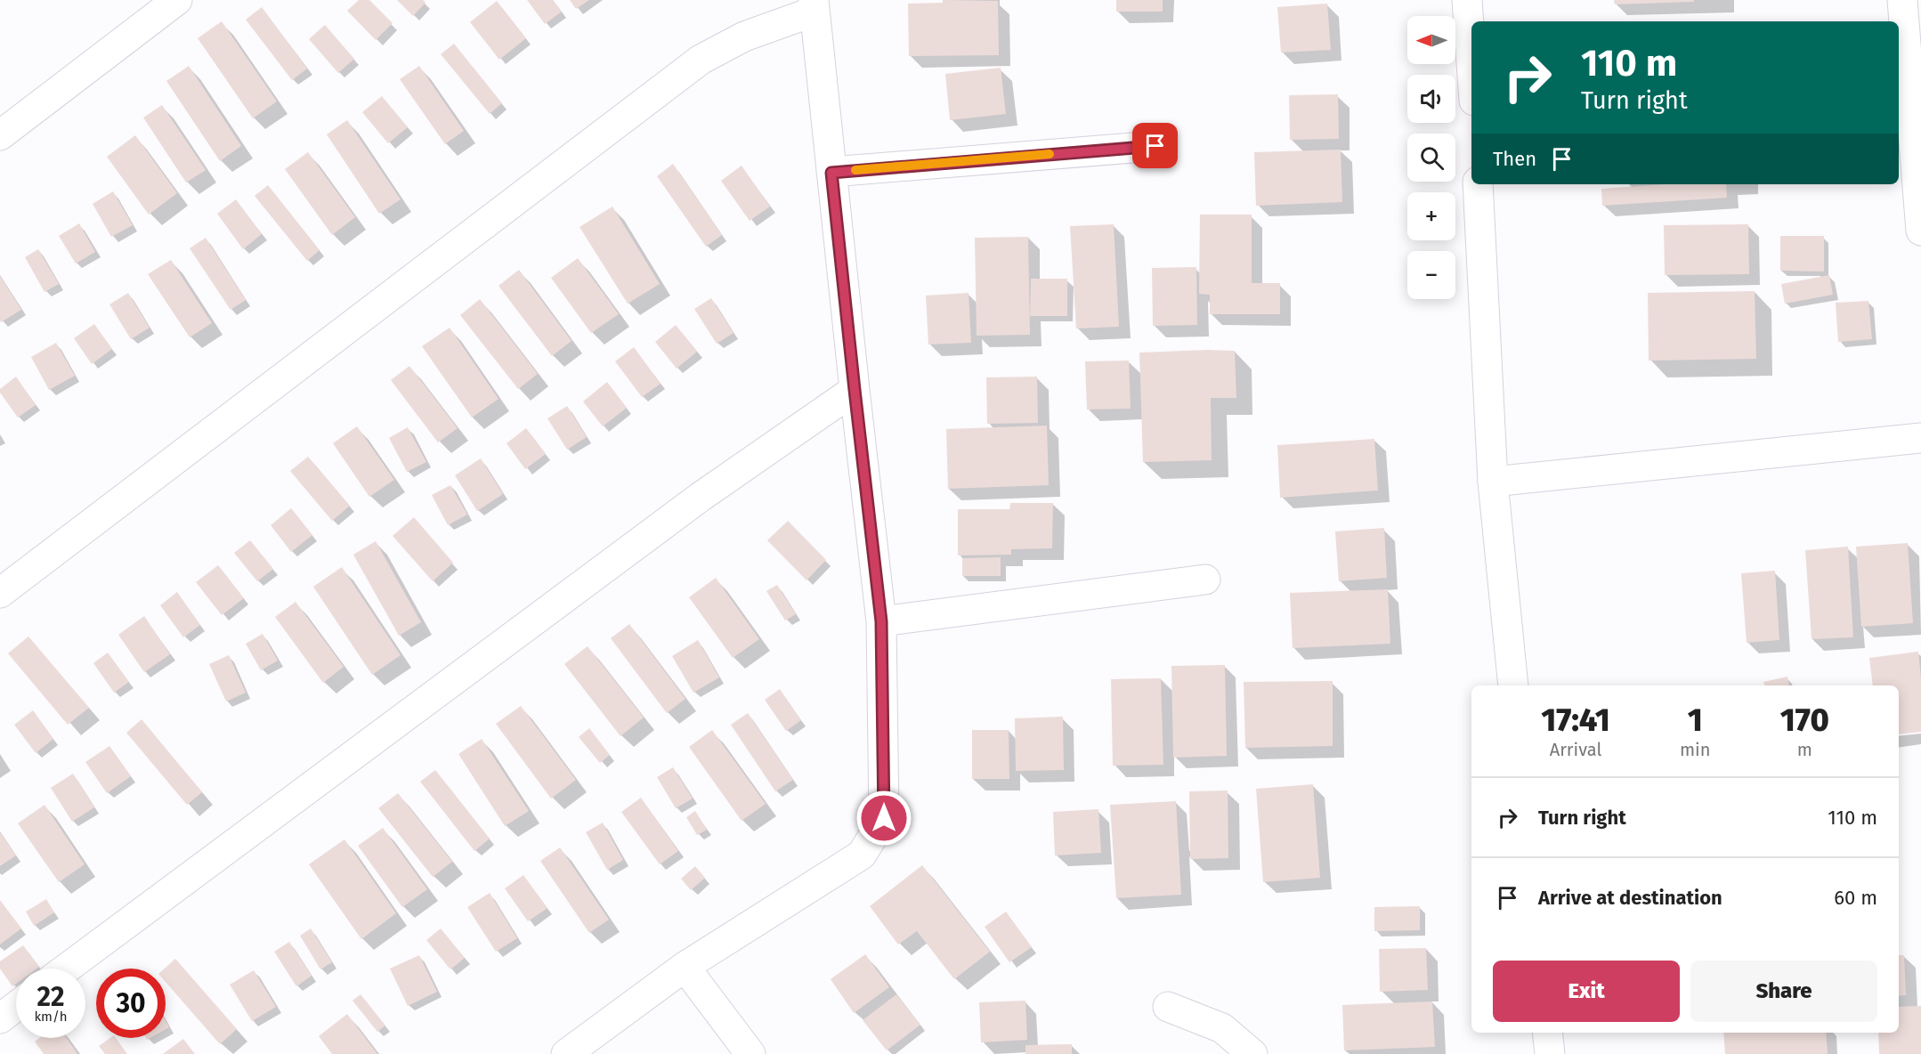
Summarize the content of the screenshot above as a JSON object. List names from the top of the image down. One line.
{"north":"left","page":{"map_buttons":["+","−"],"turn":["110 m","Turn right"],"then":"Then","eta":["17:41","Arrival","1","min","170","m"],"list":[{"name":"Turn right","value":"110 m"},{"name":"Arrive at destination","value":"60 m"}],"buttons":["Exit","Share"],"speed":"22 km/h","limit":"30"}}
